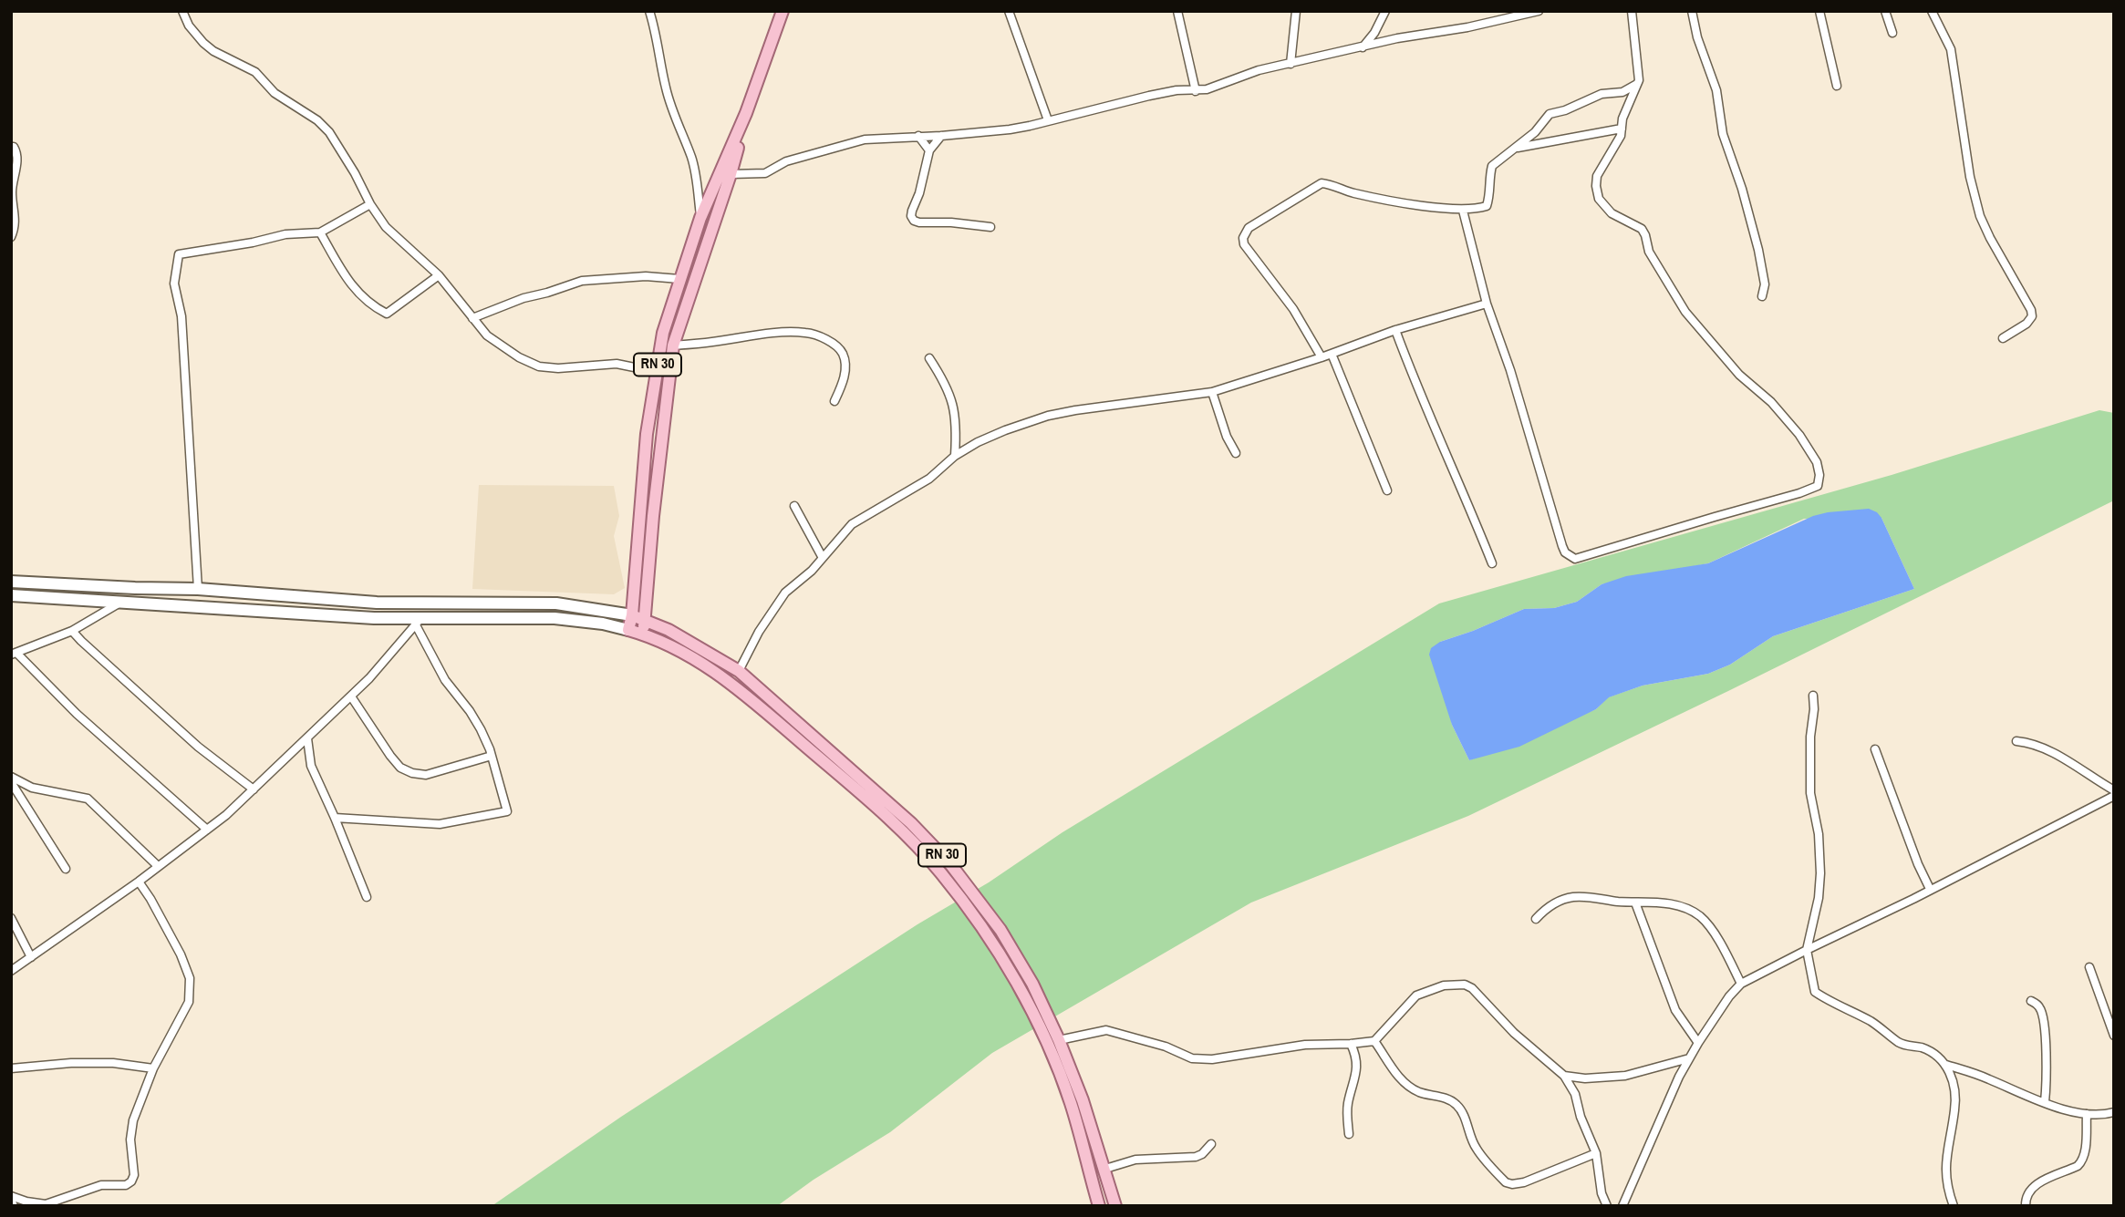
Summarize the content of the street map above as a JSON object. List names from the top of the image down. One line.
{"streets":{"main road":["RN 30"]}}
